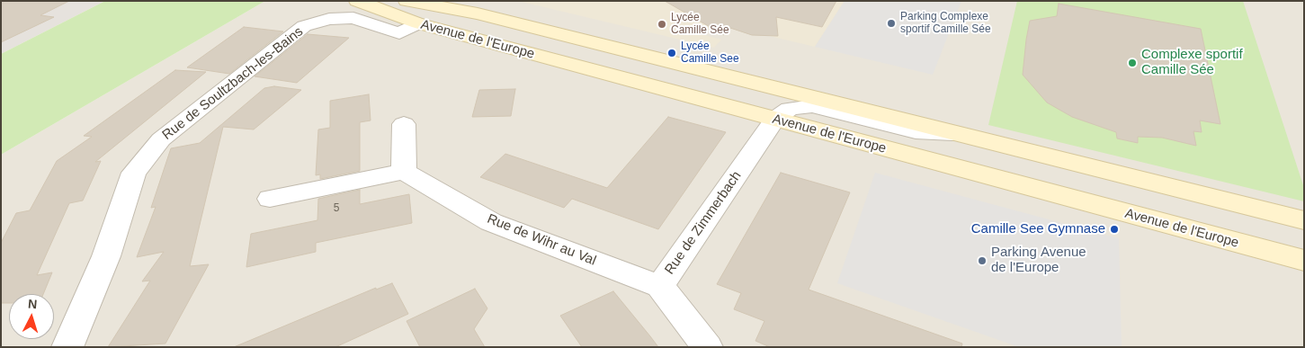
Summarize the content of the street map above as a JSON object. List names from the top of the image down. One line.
{"streets":{"main road":["Avenue de l'Europe"],"street":["Rue de Soultzbach-les-Bains","Rue de Zimmerbach","Rue de Wihr au Val"]},"crossings":[["Avenue de l'Europe","Rue de Soultzbach-les-Bains"],["Avenue de l'Europe","Rue de Zimmerbach"],["Rue de Zimmerbach","Rue de Wihr au Val"]],"places":["Parking Complexe sportif Camille Sée","Lycée Camille Sée","Lycée Camille See","Complexe sportif Camille Sée","Camille See Gymnase","Parking Avenue de l'Europe"],"house_numbers":["5"],"north":"top"}
